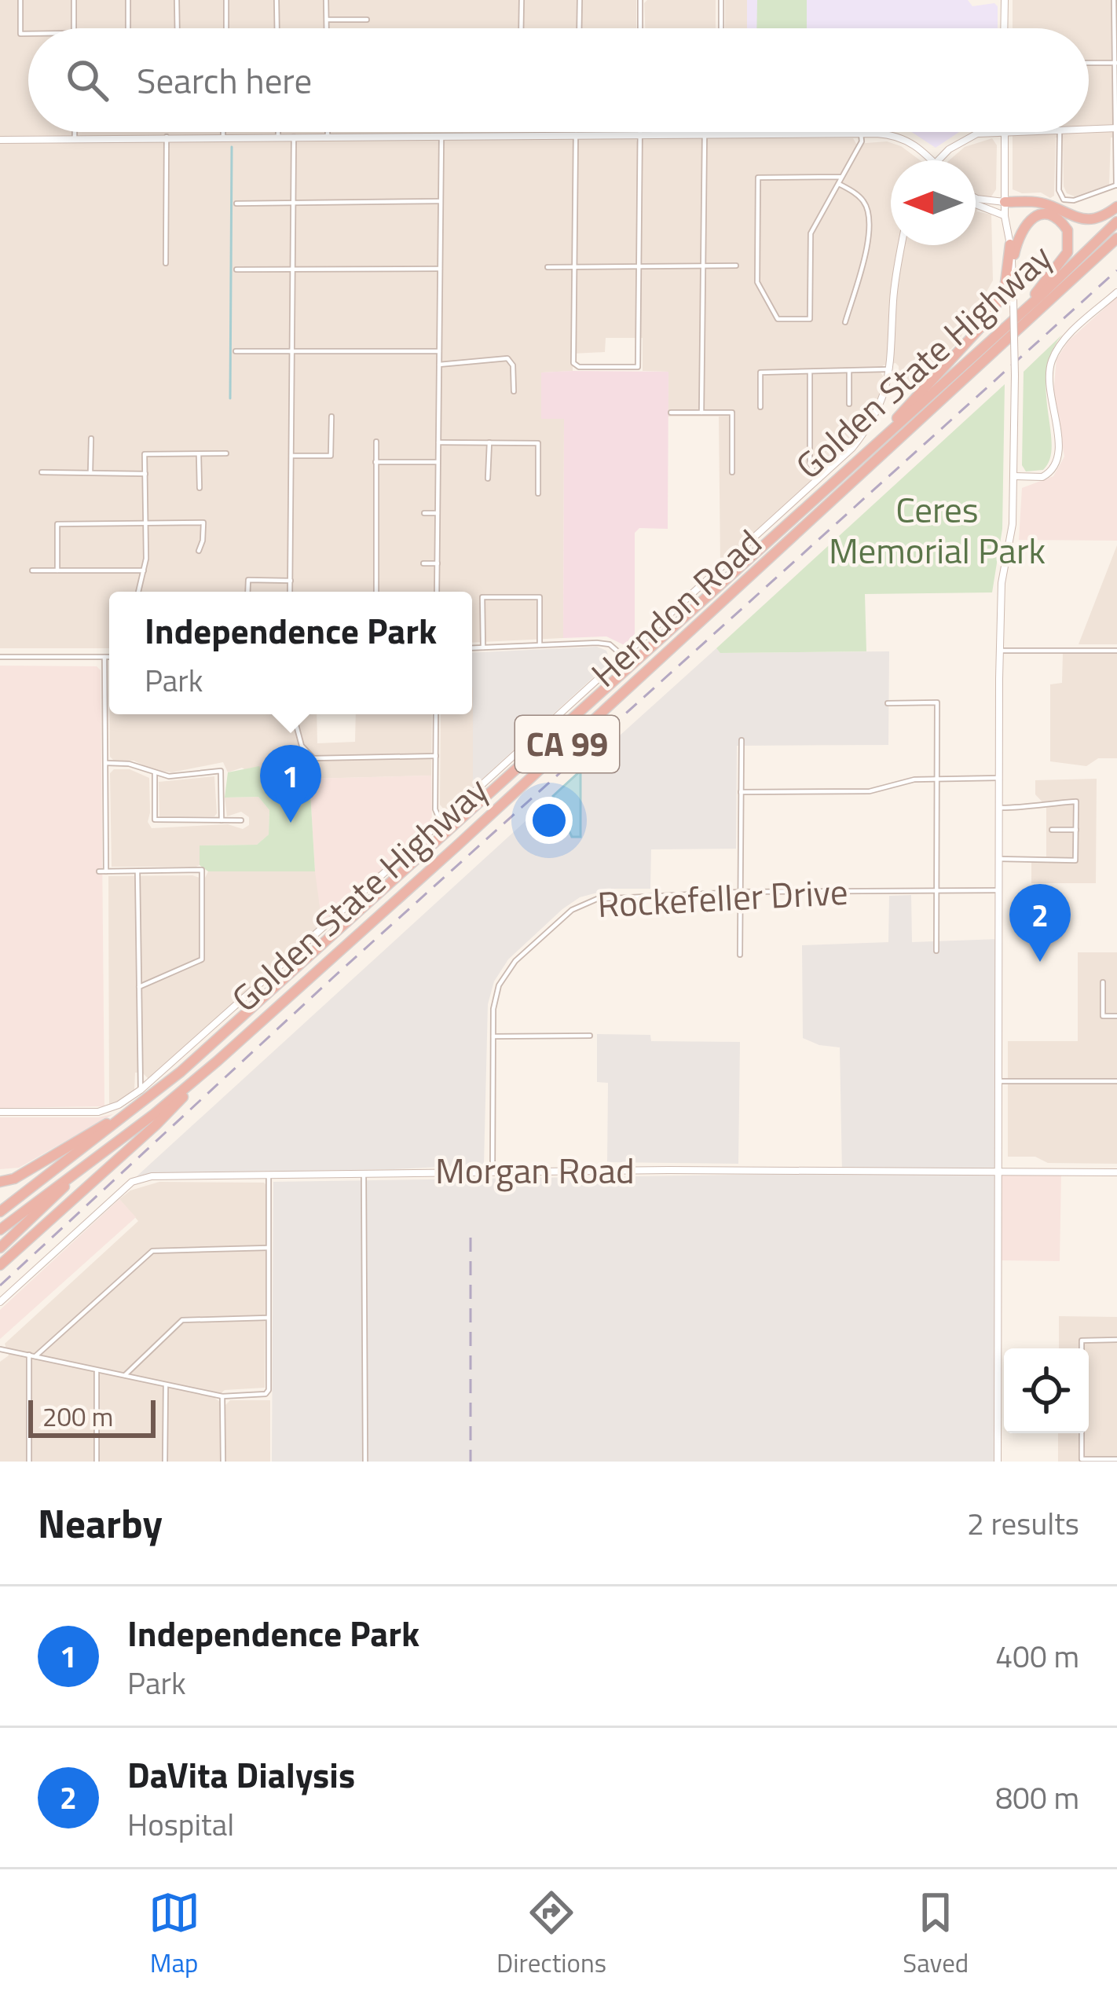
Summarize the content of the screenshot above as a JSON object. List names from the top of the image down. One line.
{"streets":{"highway":["Golden State Highway","CA 99"],"street":["Herndon Road","Rockefeller Drive","Morgan Road"]},"crossings":[["Rockefeller Drive","Morgan Road"]],"parks":["Ceres Memorial Park"],"scale_bar":"200 m","north":"left","page":{"search":"Search here","popup":["Independence Park","Park"],"pins":["1","2"],"scale":"200 m","heading":["Nearby","2 results"],"list":[{"mark":"1","name":"Independence Park","note":"Park","value":"400 m"},{"mark":"2","name":"DaVita Dialysis","note":"Hospital","value":"800 m"}],"nav":["Map","Directions","Saved"]}}
